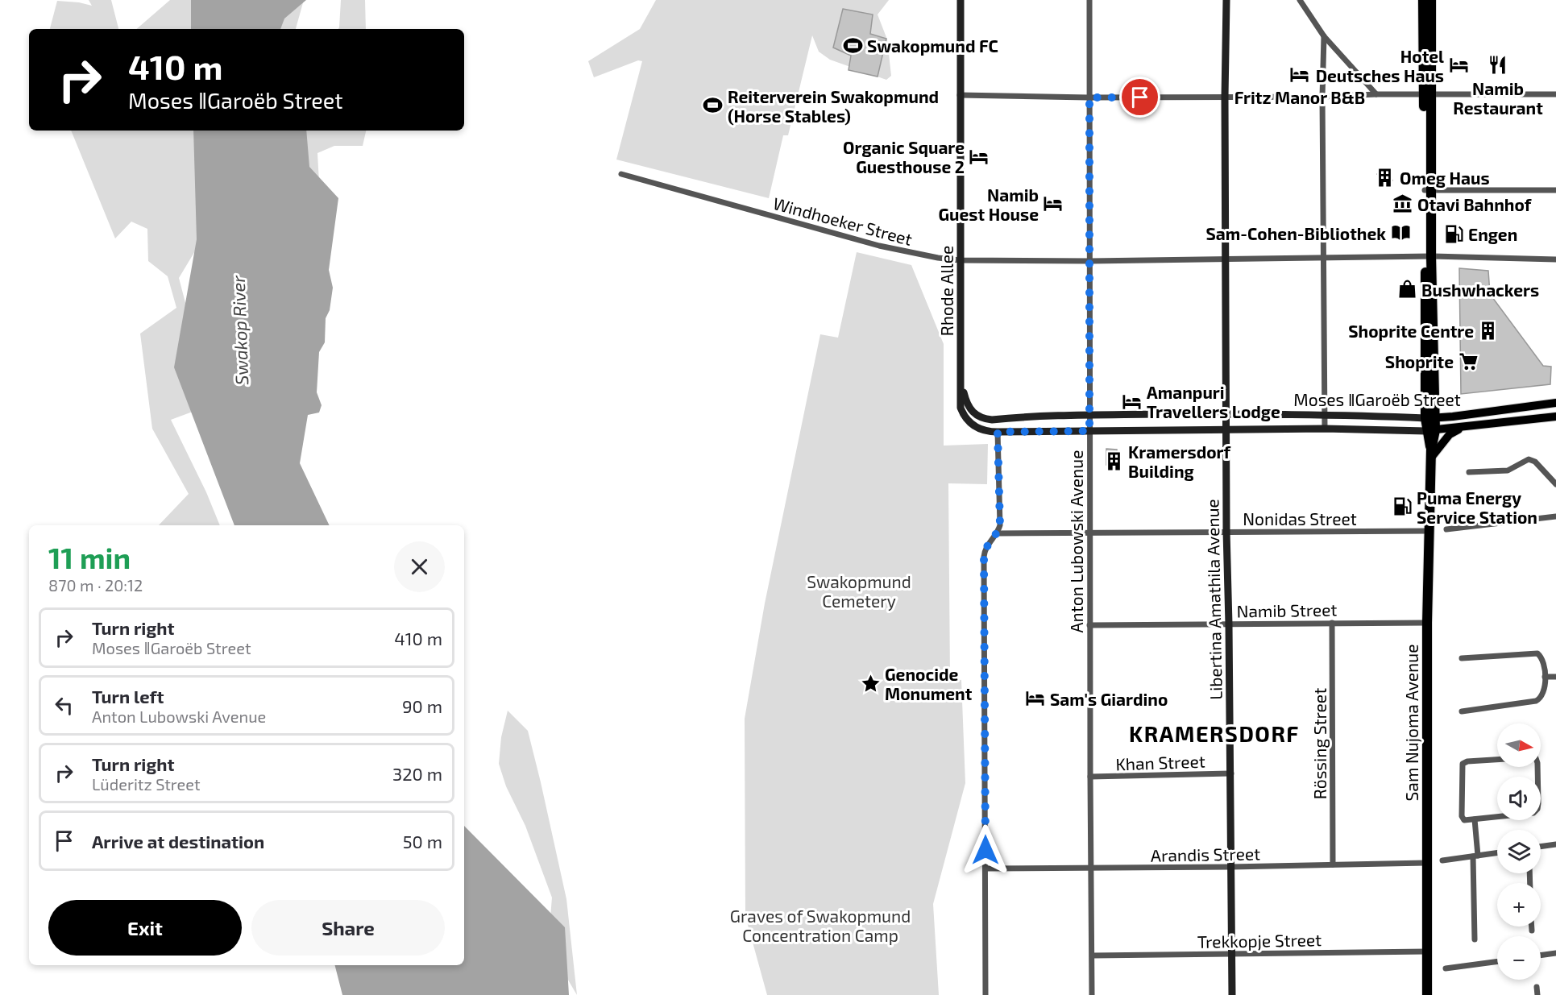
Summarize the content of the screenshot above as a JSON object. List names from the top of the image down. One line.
{"streets":{"highway":["Sam Nujoma Avenue"],"main road":["Rhode Allee","Moses ǁGaroëb Street","Libertina Amathila Avenue"],"street":["Windhoeker Street","Nonidas Street","Anton Lubowski Avenue","Namib Street","Rössing Street","Khan Street","Arandis Street","Trekkopje Street"]},"crossings":[["Windhoeker Street","Rhode Allee"],["Windhoeker Street","Anton Lubowski Avenue"],["Windhoeker Street","Libertina Amathila Avenue"],["Windhoeker Street","Sam Nujoma Avenue"],["Rhode Allee","Moses ǁGaroëb Street"],["Moses ǁGaroëb Street","Anton Lubowski Avenue"],["Moses ǁGaroëb Street","Libertina Amathila Avenue"],["Moses ǁGaroëb Street","Sam Nujoma Avenue"],["Nonidas Street","Anton Lubowski Avenue"],["Nonidas Street","Libertina Amathila Avenue"],["Nonidas Street","Sam Nujoma Avenue"],["Anton Lubowski Avenue","Namib Street"],["Anton Lubowski Avenue","Khan Street"],["Anton Lubowski Avenue","Arandis Street"],["Anton Lubowski Avenue","Trekkopje Street"],["Libertina Amathila Avenue","Namib Street"],["Libertina Amathila Avenue","Khan Street"],["Libertina Amathila Avenue","Arandis Street"],["Libertina Amathila Avenue","Trekkopje Street"],["Namib Street","Sam Nujoma Avenue"],["Namib Street","Rössing Street"],["Sam Nujoma Avenue","Arandis Street"],["Sam Nujoma Avenue","Trekkopje Street"],["Rössing Street","Arandis Street"]],"districts":["KRAMERSDORF"],"water":["Swakop River"],"parks":["Swakopmund Cemetery","Graves of Swakopmund Concentration Camp"],"places":{"sports":["Swakopmund FC","Reiterverein Swakopmund (Horse Stables)"],"hotel":["Hotel Deutsches Haus","Fritz Manor B&B","Organic Square Guesthouse 2","Namib Guest House","Amanpuri Travellers Lodge","Sam's Giardino"],"restaurant":["Namib Restaurant"],"building":["Omeg Haus","Shoprite Centre","Kramersdorf Building"],"museum":["Otavi Bahnhof"],"library":["Sam-Cohen-Bibliothek"],"fuel station":["Engen","Puma Energy Service Station"],"shop":["Bushwhackers"],"supermarket":["Shoprite"],"place":["Genocide Monument"]},"north":"right","page":{"turn":["410 m","Moses ǁGaroëb Street"],"heading":["11 min","870 m · 20:12"],"list":[{"name":"Turn right","note":"Moses ǁGaroëb Street","value":"410 m"},{"name":"Turn left","note":"Anton Lubowski Avenue","value":"90 m"},{"name":"Turn right","note":"Lüderitz Street","value":"320 m"},{"name":"Arrive at destination","value":"50 m"}],"map_buttons":["+","−"],"buttons":["Exit","Share"]}}
